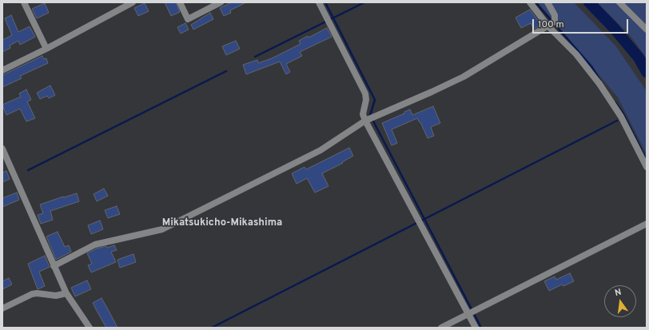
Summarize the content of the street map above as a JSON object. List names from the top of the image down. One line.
{"districts":["Mikatsukicho-Mikashima"],"scale_bar":"100 m","north":"top"}
